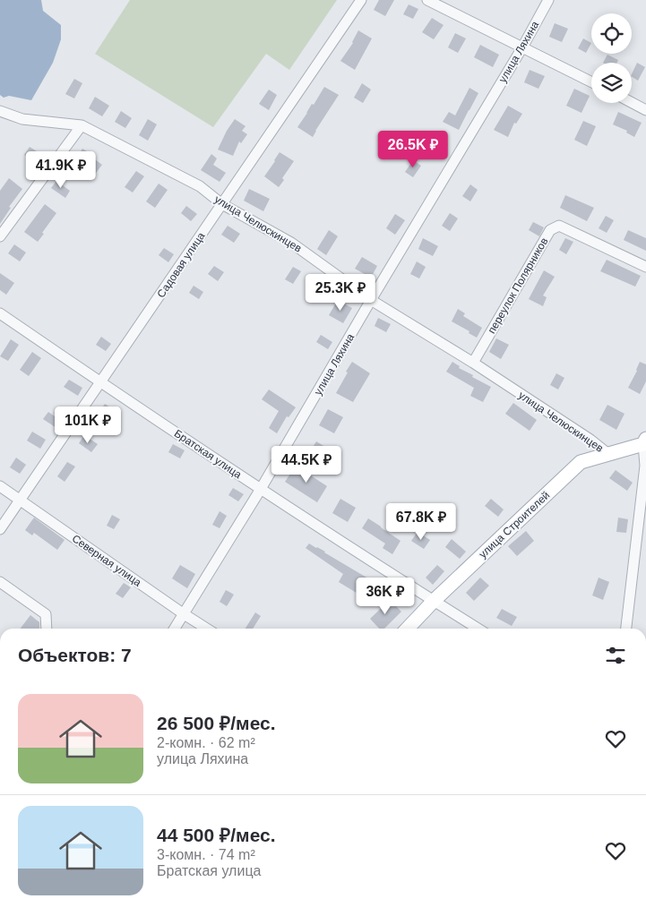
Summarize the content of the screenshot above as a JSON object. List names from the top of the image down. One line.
{"streets":{"main road":["улица Строителей"],"street":["улица Ляхина","улица Челюскинцев","Садовая улица","переулок Полярников","Братская улица","Северная улица"]},"crossings":[["улица Ляхина","улица Челюскинцев"],["улица Ляхина","Братская улица"],["улица Ляхина","Северная улица"],["улица Челюскинцев","Садовая улица"],["улица Челюскинцев","переулок Полярников"],["улица Челюскинцев","улица Строителей"],["Садовая улица","Братская улица"],["Садовая улица","Северная улица"],["Братская улица","улица Строителей"]],"page":{"price":["26.5K ₽","41.9K ₽","25.3K ₽","101K ₽","44.5K ₽","67.8K ₽","36K ₽"],"heading":"Объектов: 7","list":[{"name":"26 500 ₽/мес.","note":"2-комн. · 62 m² · улица Ляхина"},{"name":"44 500 ₽/мес.","note":"3-комн. · 74 m² · Братская улица"}]}}
